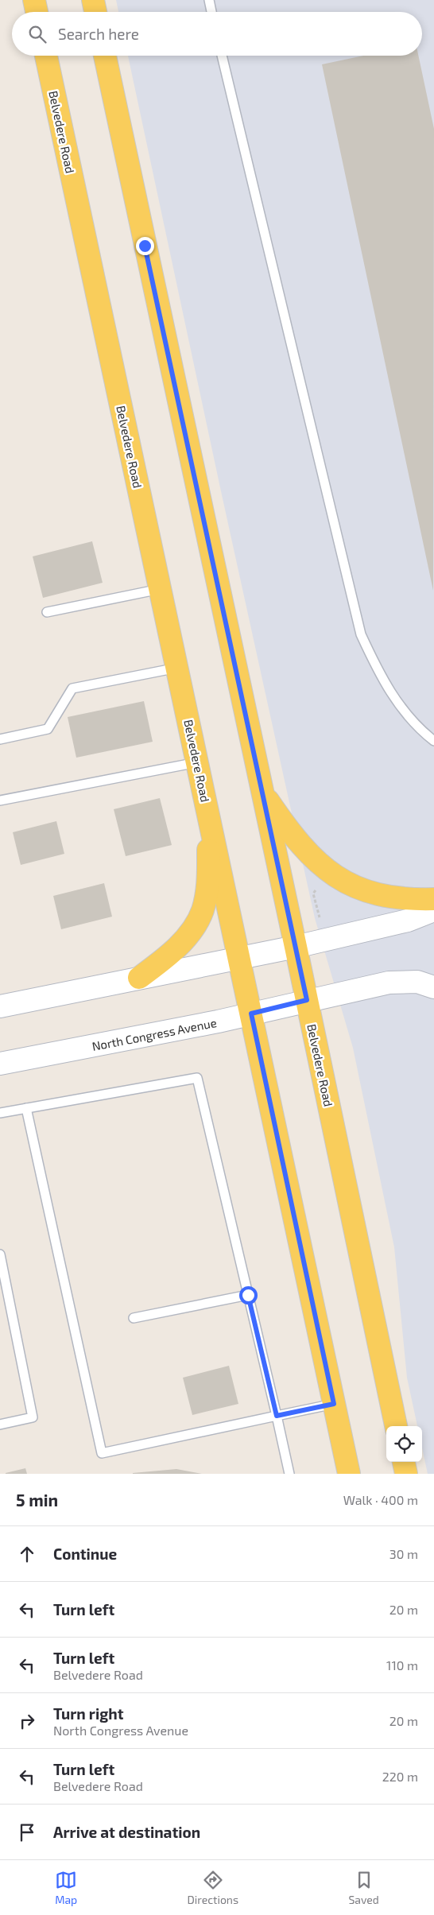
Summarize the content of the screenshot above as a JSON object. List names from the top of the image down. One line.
{"streets":{"main road":["Belvedere Road"],"street":["North Congress Avenue"]},"crossings":[["Belvedere Road","North Congress Avenue"]],"page":{"search":"Search here","heading":["5 min","Walk · 400 m"],"list":[["Continue","30 m"],["Turn left","20 m"],["Turn left","Belvedere Road","110 m"],["Turn right","North Congress Avenue","20 m"],["Turn left","Belvedere Road","220 m"],"Arrive at destination"],"nav":["Map","Directions","Saved"]}}
